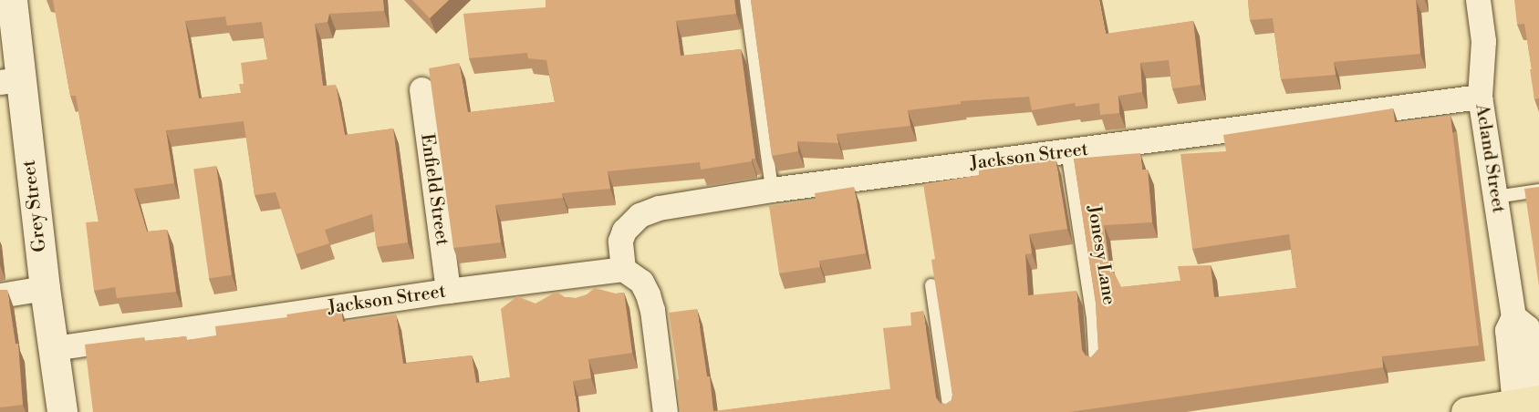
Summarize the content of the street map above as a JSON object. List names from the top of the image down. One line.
{"streets":{"street":["Jackson Street","Acland Street","Enfield Street","Grey Street"],"lane":["Jonesy Lane"]},"crossings":[["Jackson Street","Acland Street"],["Jackson Street","Enfield Street"],["Jackson Street","Grey Street"],["Jackson Street","Jonesy Lane"]]}
